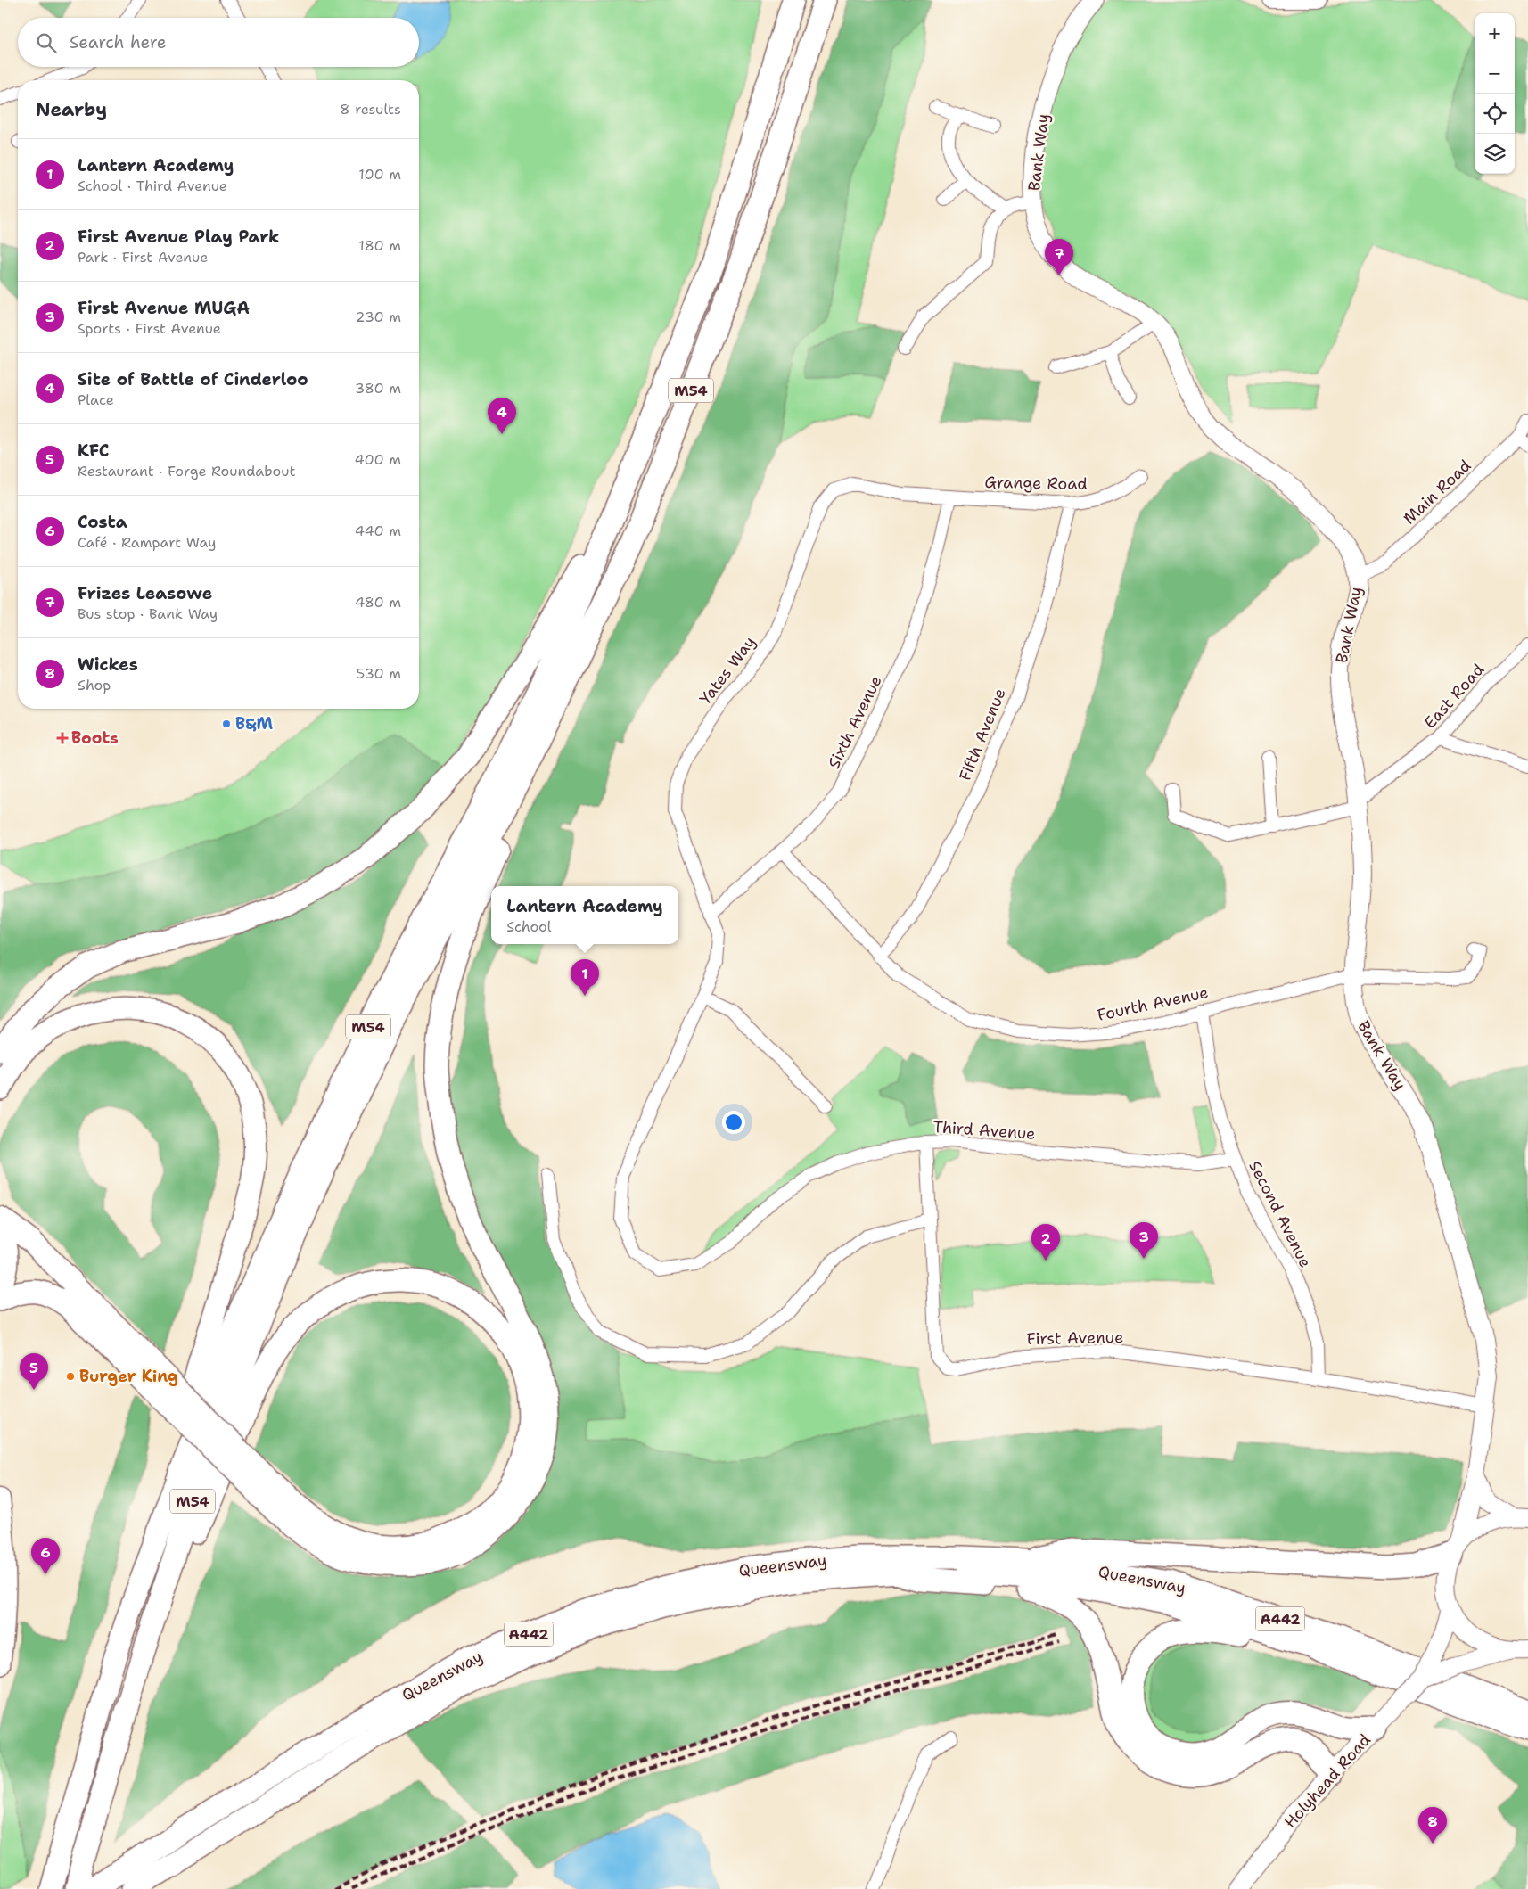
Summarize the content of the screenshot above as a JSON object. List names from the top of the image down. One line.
{"streets":{"highway":["M54","Queensway","A442"],"street":["Bank Way","Grange Road","Main Road","Yates Way","East Road","Sixth Avenue","Fifth Avenue","Fourth Avenue","Third Avenue","Second Avenue","First Avenue","Holyhead Road"]},"crossings":[["Bank Way","Main Road"],["Bank Way","East Road"],["Bank Way","Fourth Avenue"],["Bank Way","First Avenue"],["Bank Way","A442"],["Bank Way","Holyhead Road"],["Grange Road","Yates Way"],["Grange Road","Sixth Avenue"],["Grange Road","Fifth Avenue"],["Yates Way","Sixth Avenue"],["Yates Way","Third Avenue"],["Sixth Avenue","Fourth Avenue"],["Fifth Avenue","Fourth Avenue"],["Fourth Avenue","Second Avenue"],["Third Avenue","Second Avenue"],["Third Avenue","First Avenue"],["Second Avenue","First Avenue"],["Queensway","A442"],["A442","Holyhead Road"]],"places":{"other":["B&M","Burger King"],"health":["Boots"]},"page":{"map_buttons":["+","−"],"search":"Search here","heading":["Nearby","8 results"],"list":[{"mark":"1","name":"Lantern Academy","note":"School · Third Avenue","value":"100 m"},{"mark":"2","name":"First Avenue Play Park","note":"Park · First Avenue","value":"180 m"},{"mark":"3","name":"First Avenue MUGA","note":"Sports · First Avenue","value":"230 m"},{"mark":"4","name":"Site of Battle of Cinderloo","note":"Place","value":"380 m"},{"mark":"5","name":"KFC","note":"Restaurant · Forge Roundabout","value":"400 m"},{"mark":"6","name":"Costa","note":"Café · Rampart Way","value":"440 m"},{"mark":"7","name":"Frizes Leasowe","note":"Bus stop · Bank Way","value":"480 m"},{"mark":"8","name":"Wickes","note":"Shop","value":"530 m"}],"pins":["7","4","1","3","2","5","6","8"],"popup":["Lantern Academy","School"]}}
